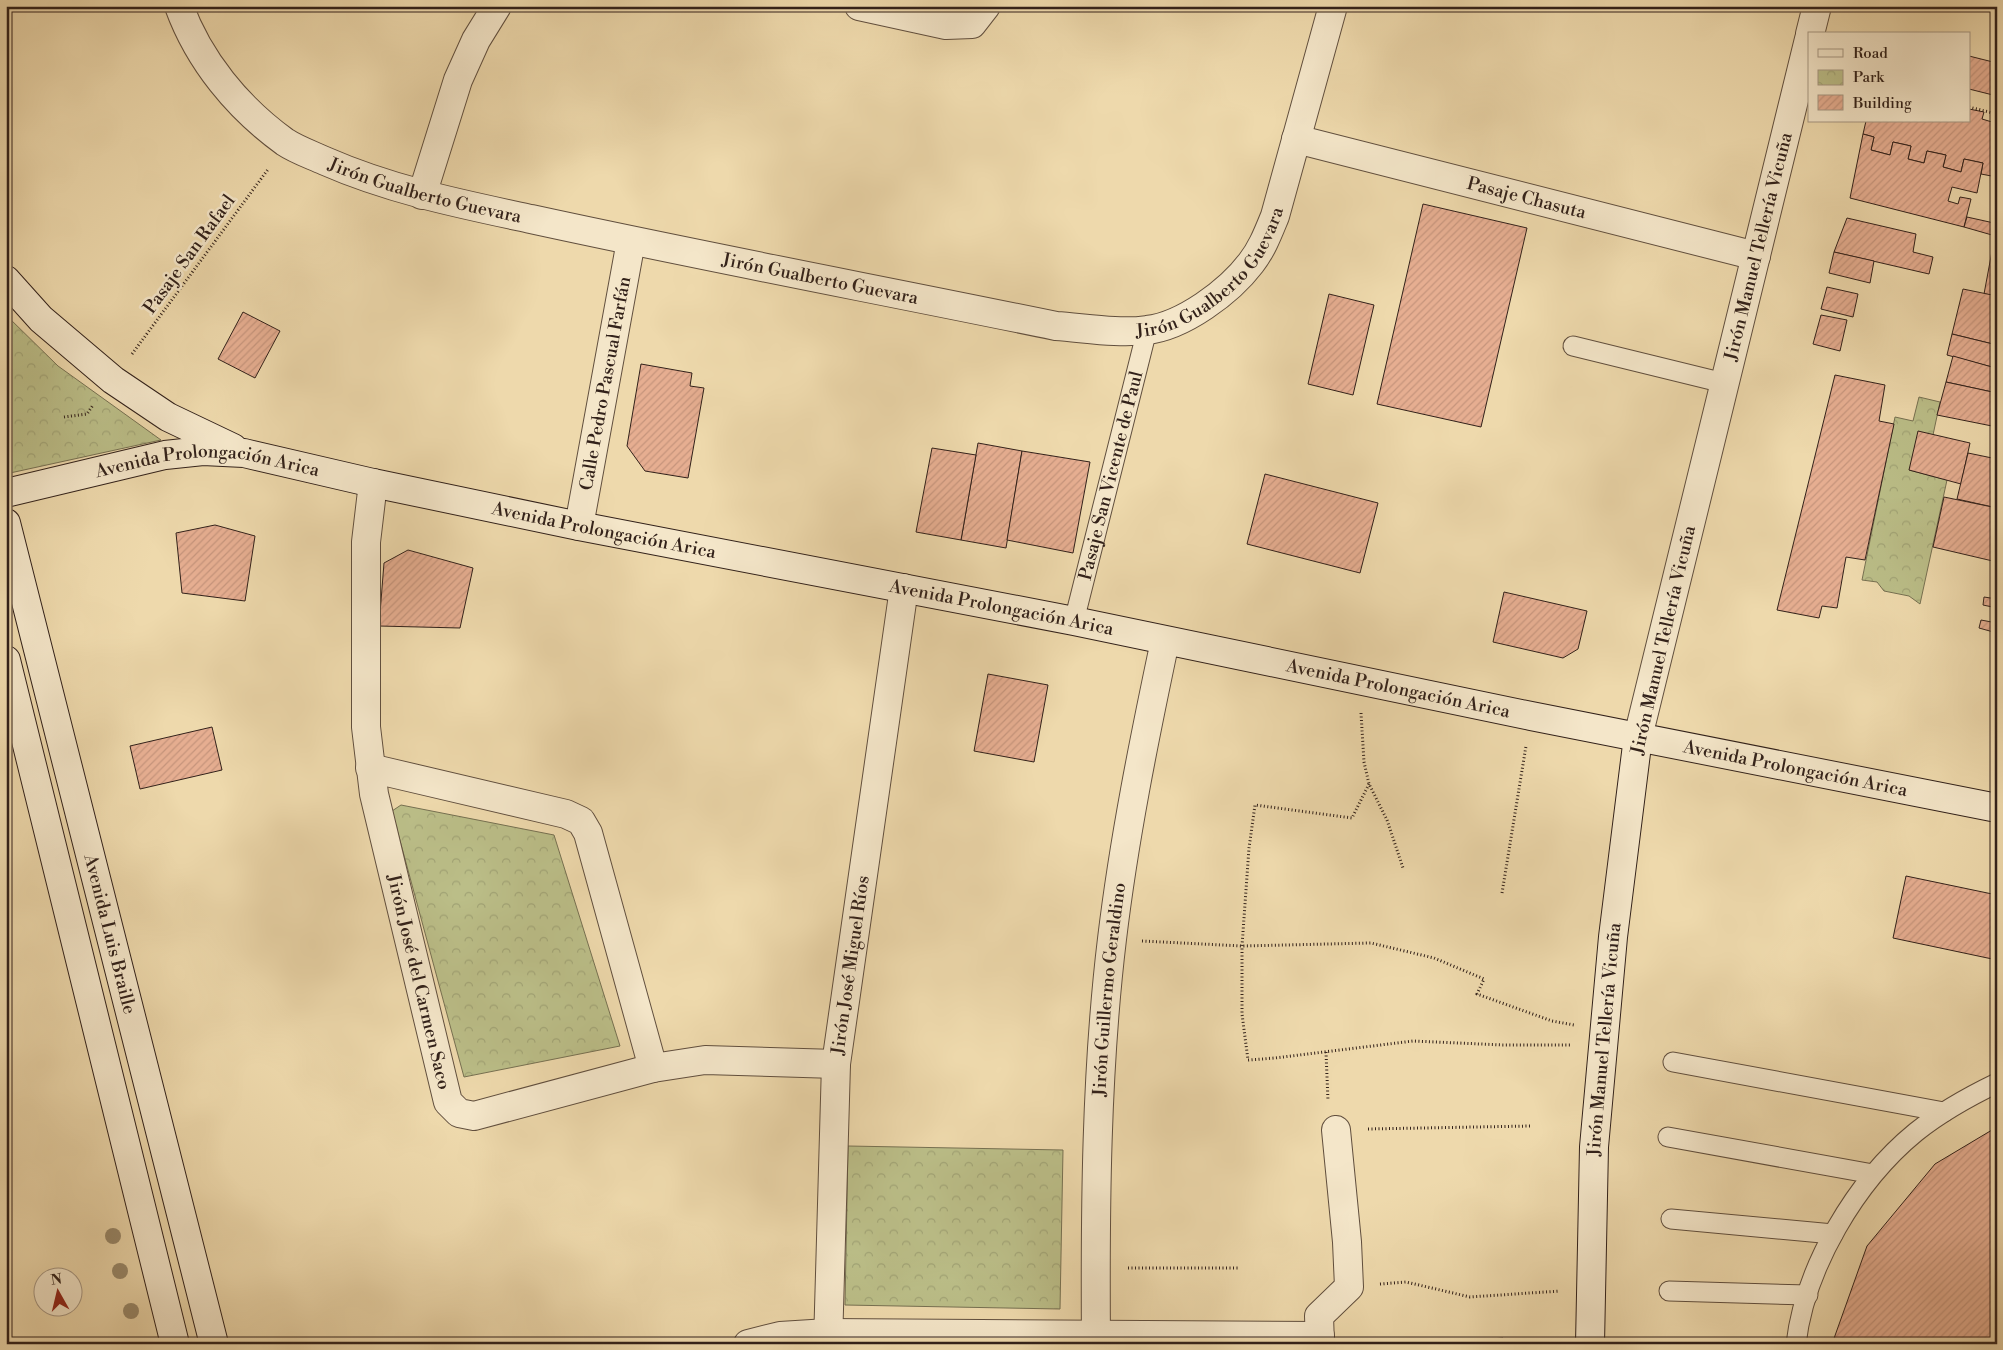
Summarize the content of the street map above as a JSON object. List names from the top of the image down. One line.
{"streets":{"street":["Jirón Gualberto Guevara","Pasaje Chasuta","Jirón Manuel Tellería Vicuña","Calle Pedro Pascual Farfán","Avenida Prolongación Arica","Avenida Luis Braille","Jirón José Miguel Ríos","Jirón José del Carmen Saco","Jirón Guillermo Geraldino"],"lane":["Pasaje San Vicente de Paul"],"path":["Pasaje San Rafael"]},"crossings":[["Jirón Gualberto Guevara","Pasaje Chasuta"],["Jirón Gualberto Guevara","Pasaje San Rafael"],["Jirón Gualberto Guevara","Calle Pedro Pascual Farfán"],["Jirón Gualberto Guevara","Pasaje San Vicente de Paul"],["Pasaje Chasuta","Jirón Manuel Tellería Vicuña"],["Jirón Manuel Tellería Vicuña","Avenida Prolongación Arica"],["Calle Pedro Pascual Farfán","Avenida Prolongación Arica"],["Avenida Prolongación Arica","Pasaje San Vicente de Paul"],["Avenida Prolongación Arica","Jirón José Miguel Ríos"],["Avenida Prolongación Arica","Jirón José del Carmen Saco"],["Avenida Prolongación Arica","Jirón Guillermo Geraldino"],["Jirón José Miguel Ríos","Jirón José del Carmen Saco"]],"legend":["Road","Park","Building"],"north":"top"}
